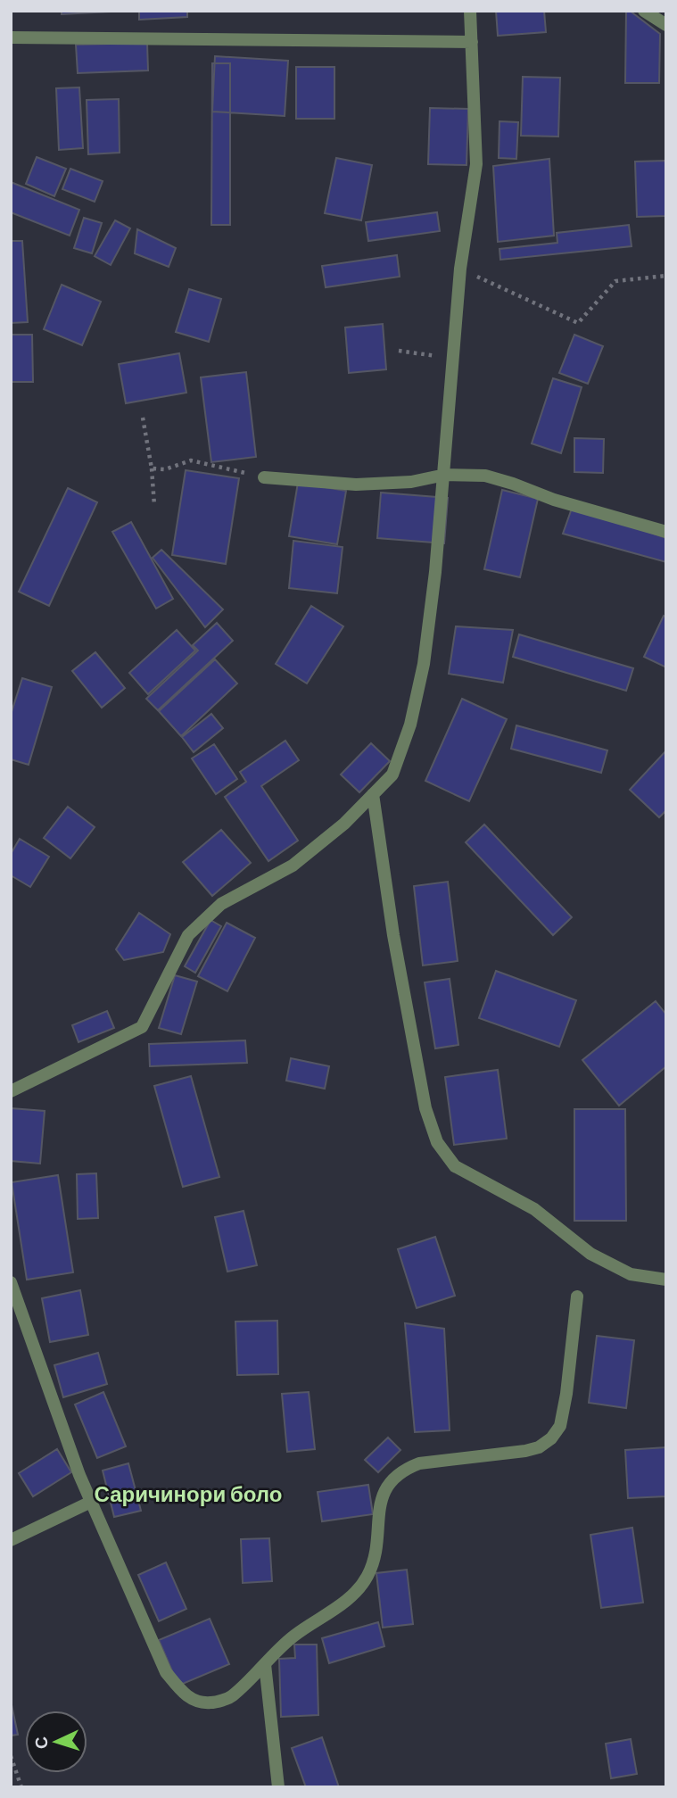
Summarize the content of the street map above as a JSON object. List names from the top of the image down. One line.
{"districts":["Саричинори боло"],"north":"left"}
